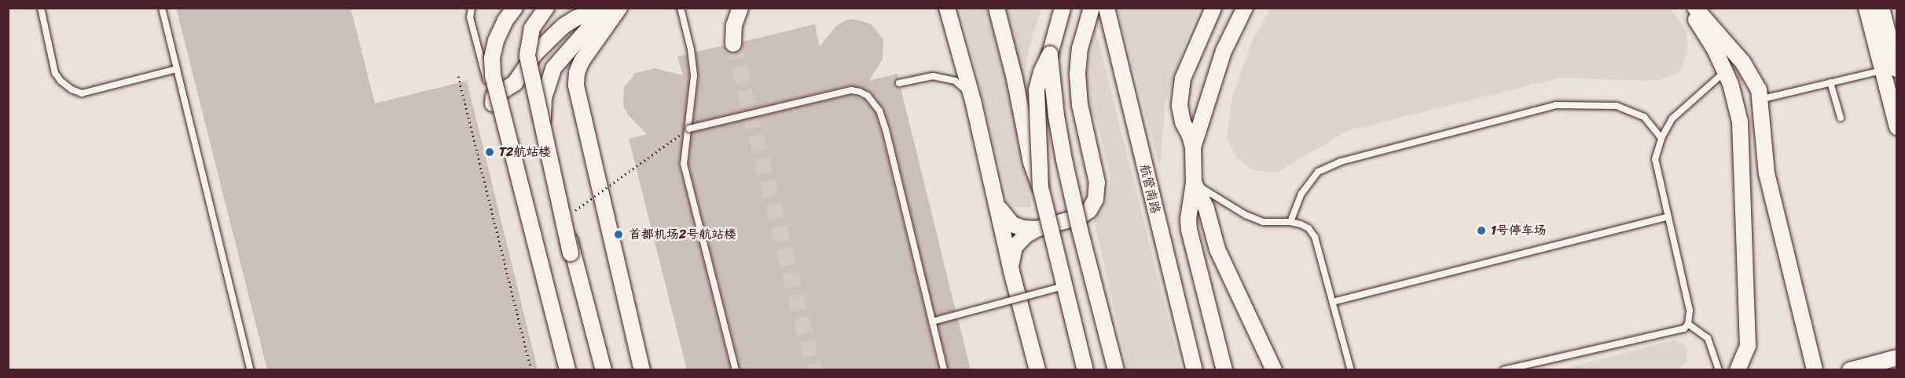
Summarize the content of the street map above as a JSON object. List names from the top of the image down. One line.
{"streets":{"street":["航管南路"]},"places":["T2航站楼","1号停车场","首都机场2号航站楼"]}
